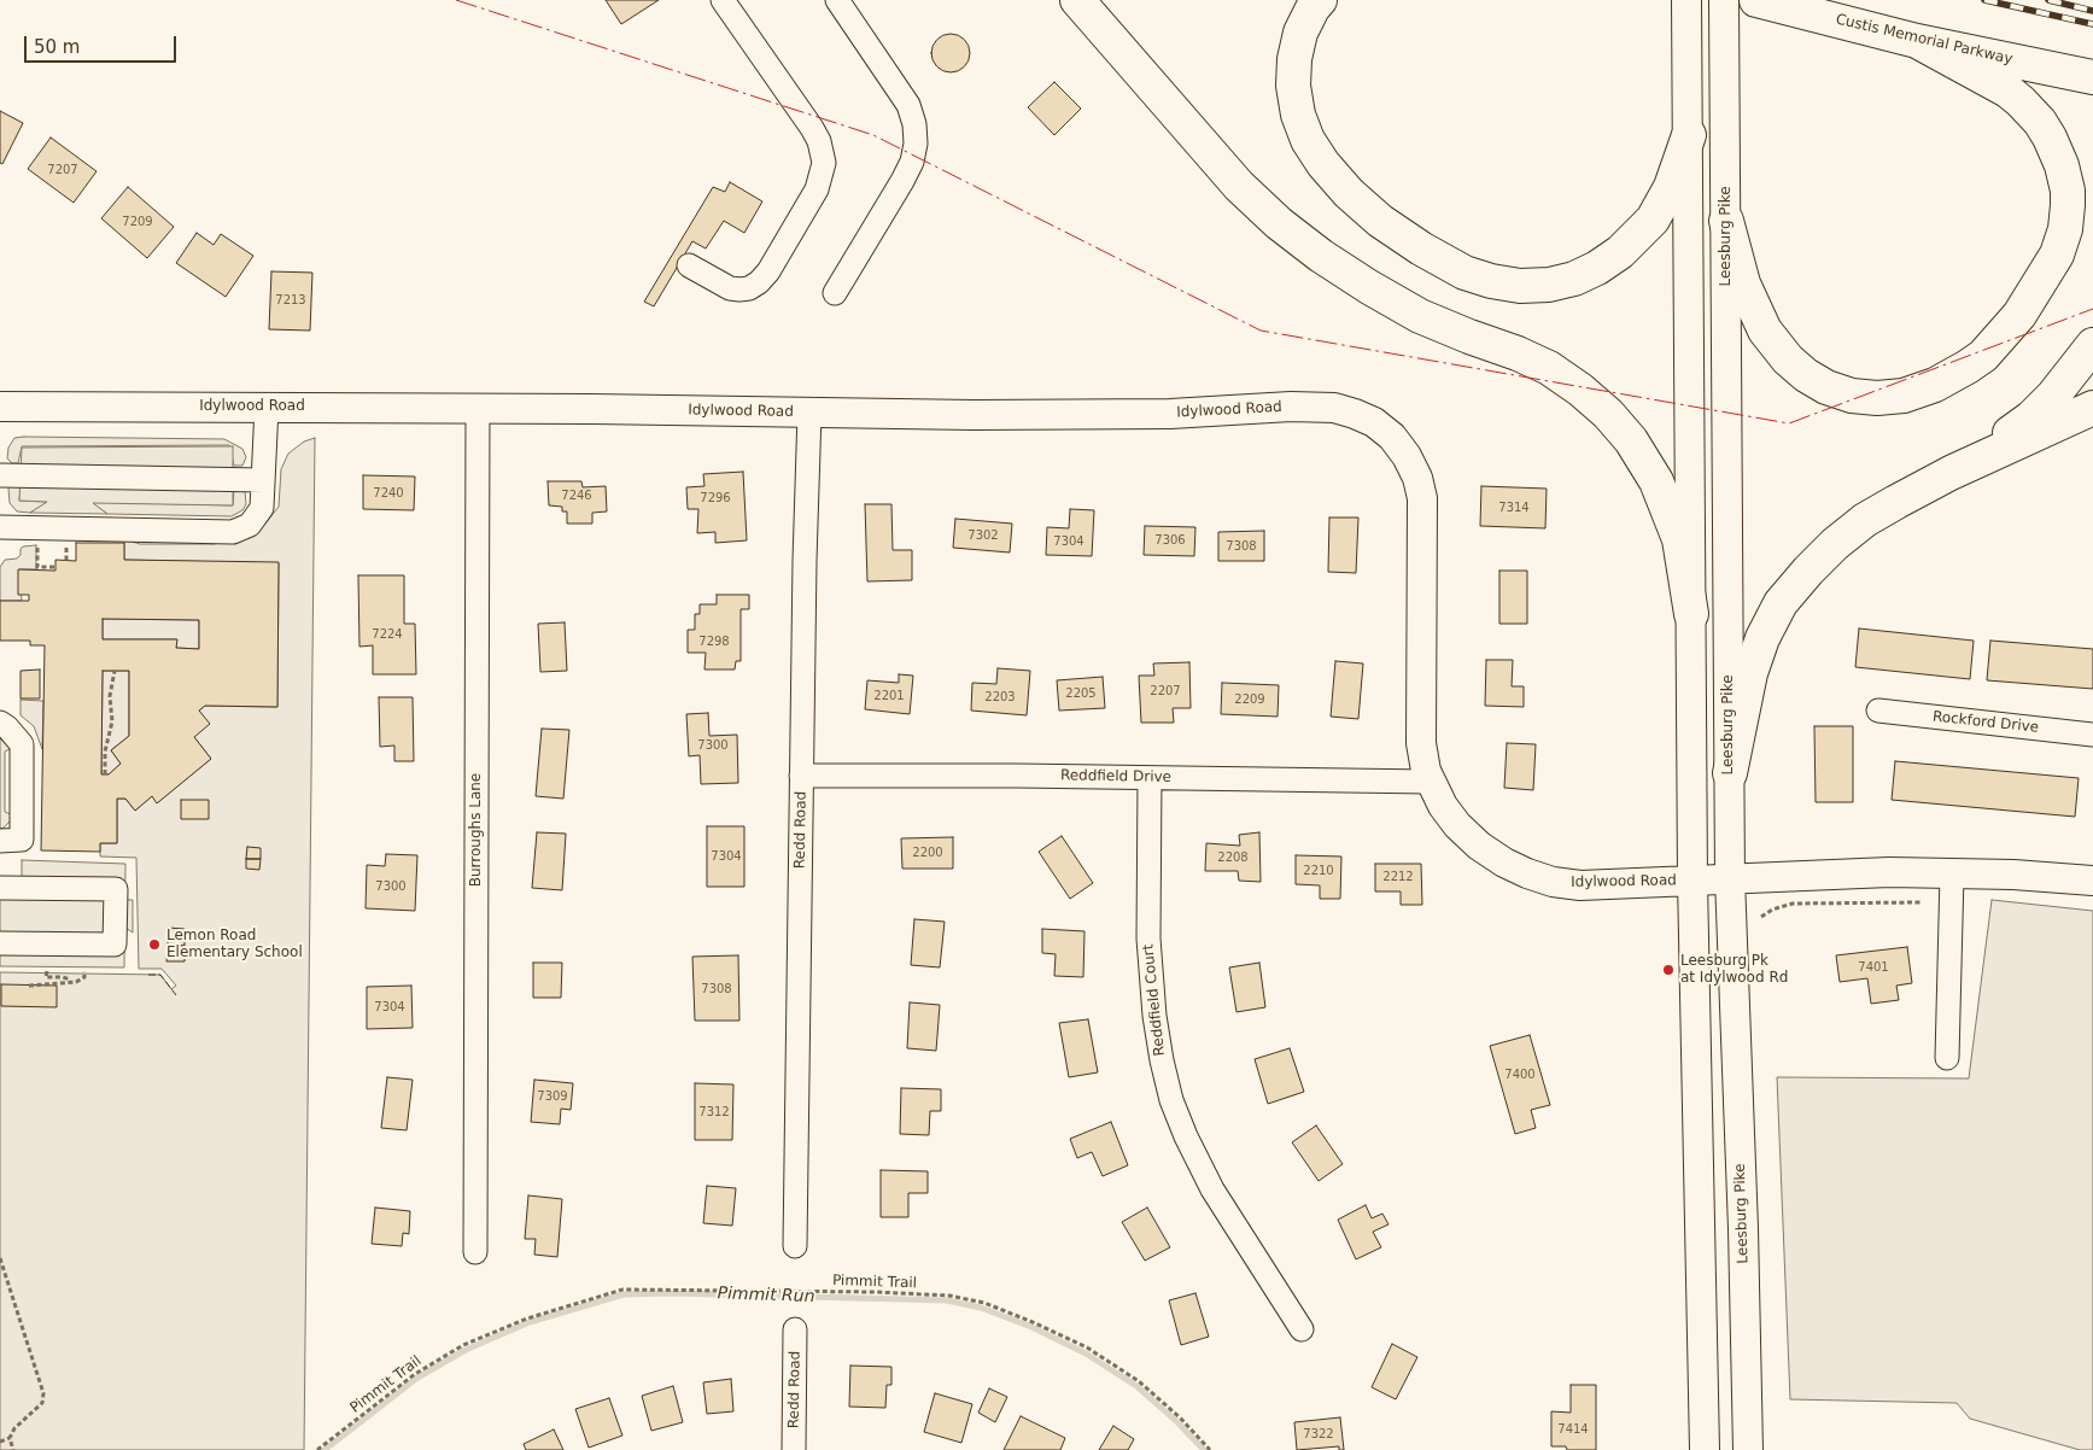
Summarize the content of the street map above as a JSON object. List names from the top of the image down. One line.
{"streets":{"highway":["Custis Memorial Parkway"],"main road":["Leesburg Pike","Idylwood Road"],"street":["Rockford Drive","Reddfield Drive","Burroughs Lane","Redd Road","Reddfield Court"],"path":["Pimmit Trail"]},"crossings":[["Leesburg Pike","Idylwood Road"],["Idylwood Road","Reddfield Drive"],["Idylwood Road","Burroughs Lane"],["Idylwood Road","Redd Road"],["Reddfield Drive","Redd Road"],["Reddfield Drive","Reddfield Court"]],"water":["Pimmit Run"],"places":["Lemon Road Elementary School","Leesburg Pk at Idylwood Rd"],"house_numbers":["7207","7209","7213","7240","7246","7296","7314","7302","7306","7304","7308","7224","7298","2207","2205","2201","2203","2209","7300","2200","7304","2208","2210","2212","7300","7401","7308","7304","7400","7309","7312","7414","7322"],"scale_bar":"50 m"}
